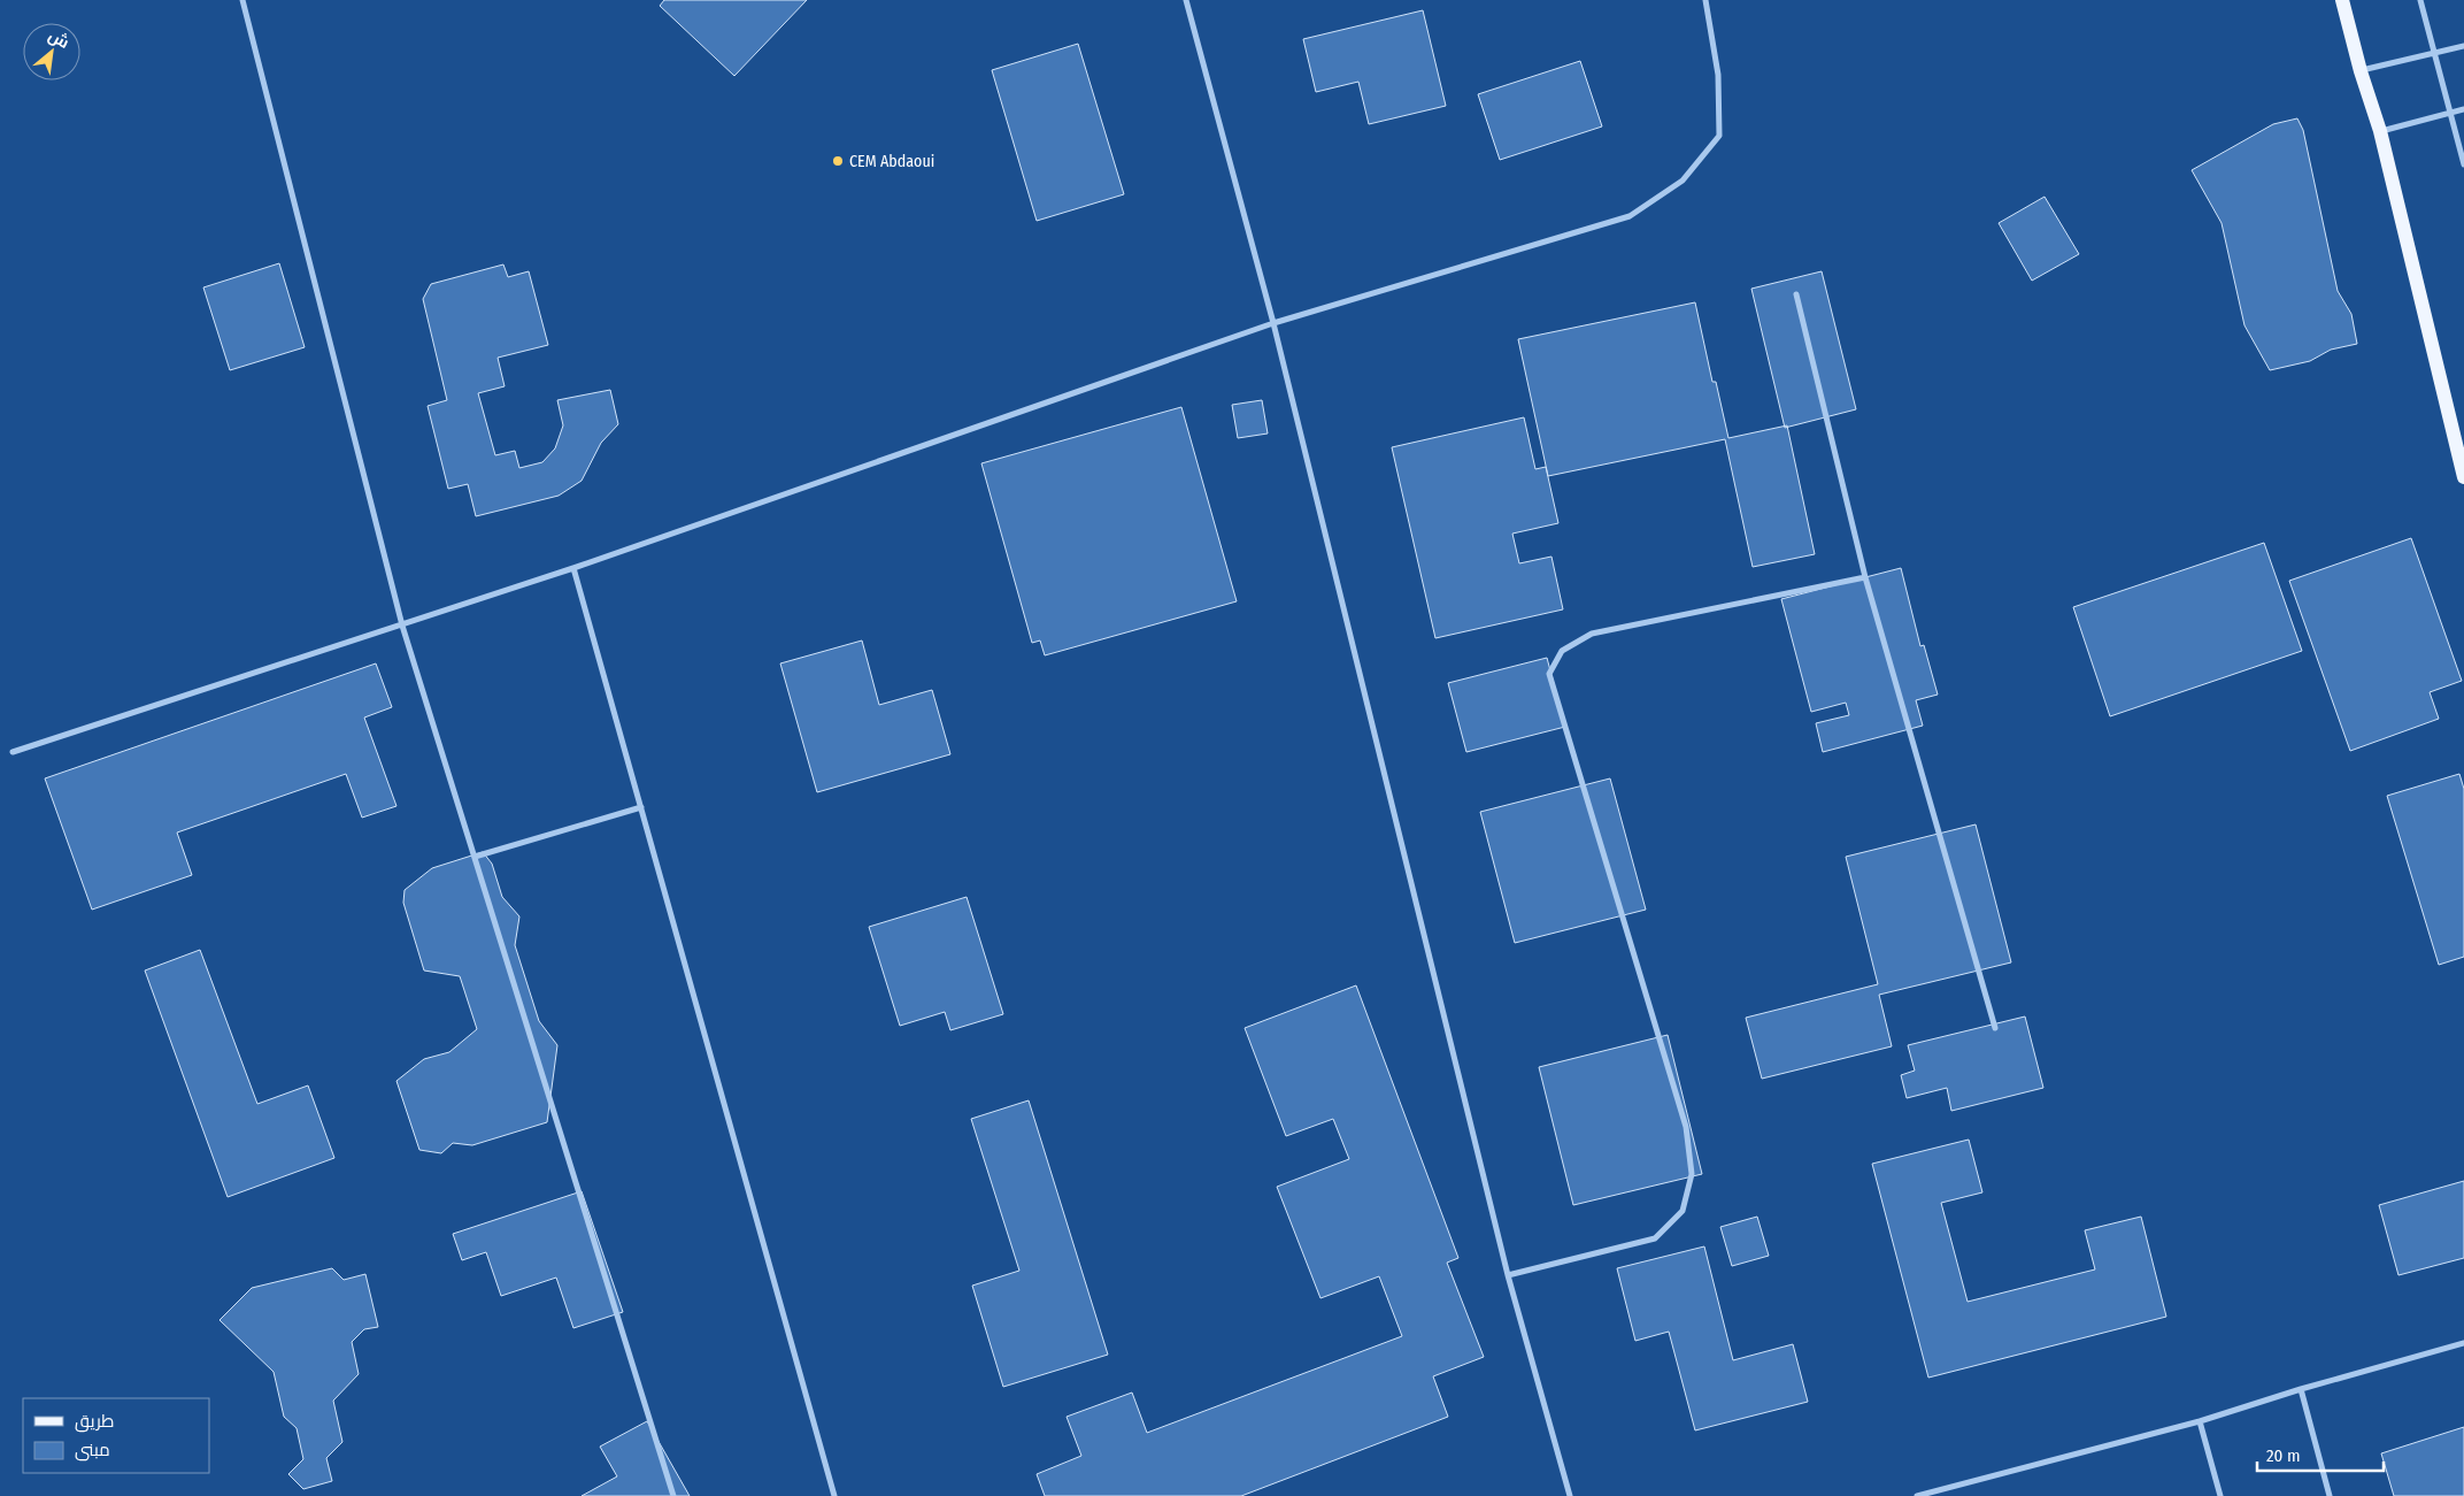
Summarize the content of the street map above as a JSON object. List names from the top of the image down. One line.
{"places":["CEM Abdaoui"],"legend":["طريق","مبنى"],"scale_bar":"20 m","north":"top right"}
